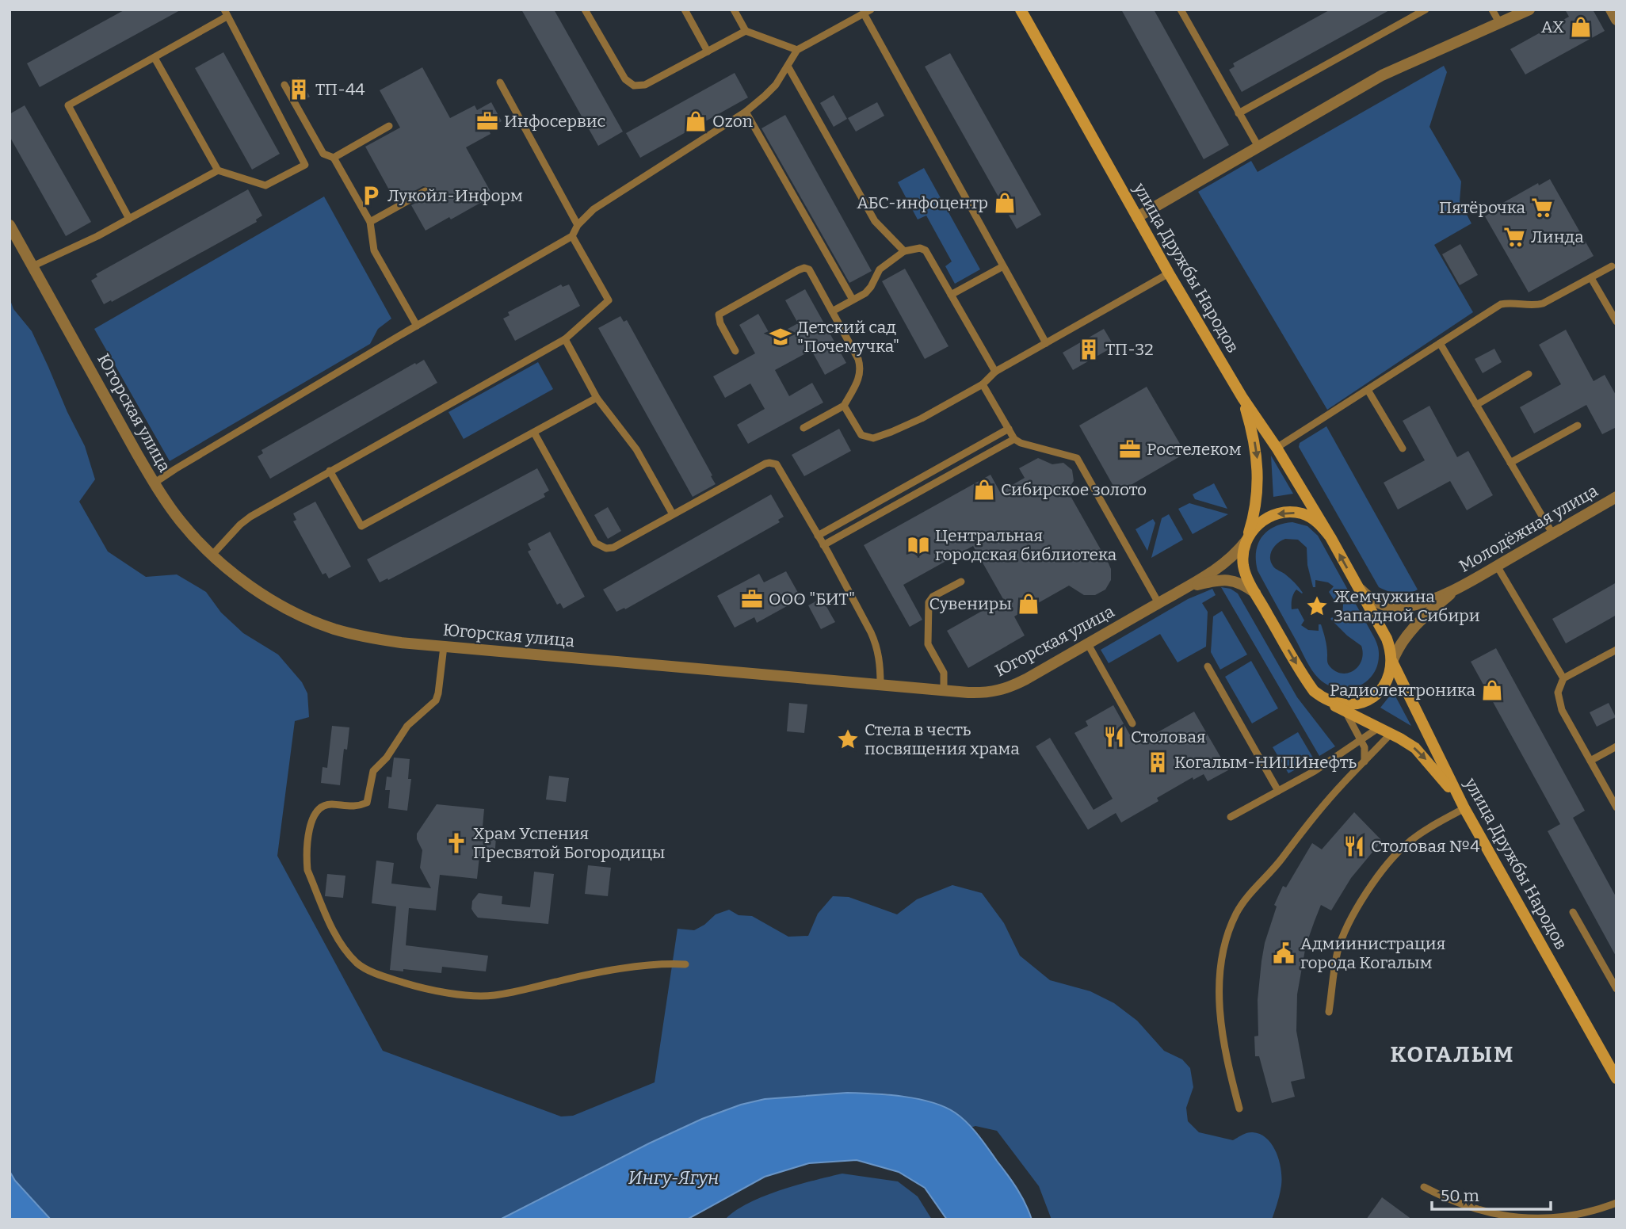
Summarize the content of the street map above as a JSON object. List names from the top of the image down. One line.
{"streets":{"main road":["улица Дружбы Народов"],"street":["Югорская улица","Молодёжная улица"]},"districts":["КОГАЛЫМ"],"water":["Ингу-Ягун"],"places":{"shop":["АХ","Ozon","АБС-инфоцентр","Сибирское золото","Сувениры","Радиолектроника"],"building":["ТП-44","ТП-32","Когалым-НИПИнефть"],"office":["Инфосервис","Ростелеком","ООО \"БИТ\""],"parking":["Лукойл-Информ"],"supermarket":["Пятёрочка","Линда"],"school or university":["Детский сад \"Почемучка\""],"library":["Центральная городская библиотека"],"place":["Жемчужина Западной Сибири","Стела в честь посвящения храма"],"restaurant":["Столовая","Столовая №4"],"church":["Храм Успения Пресвятой Богородицы"],"public building":["Адмиинистрация города Когалым"]},"scale_bar":"50 m"}
